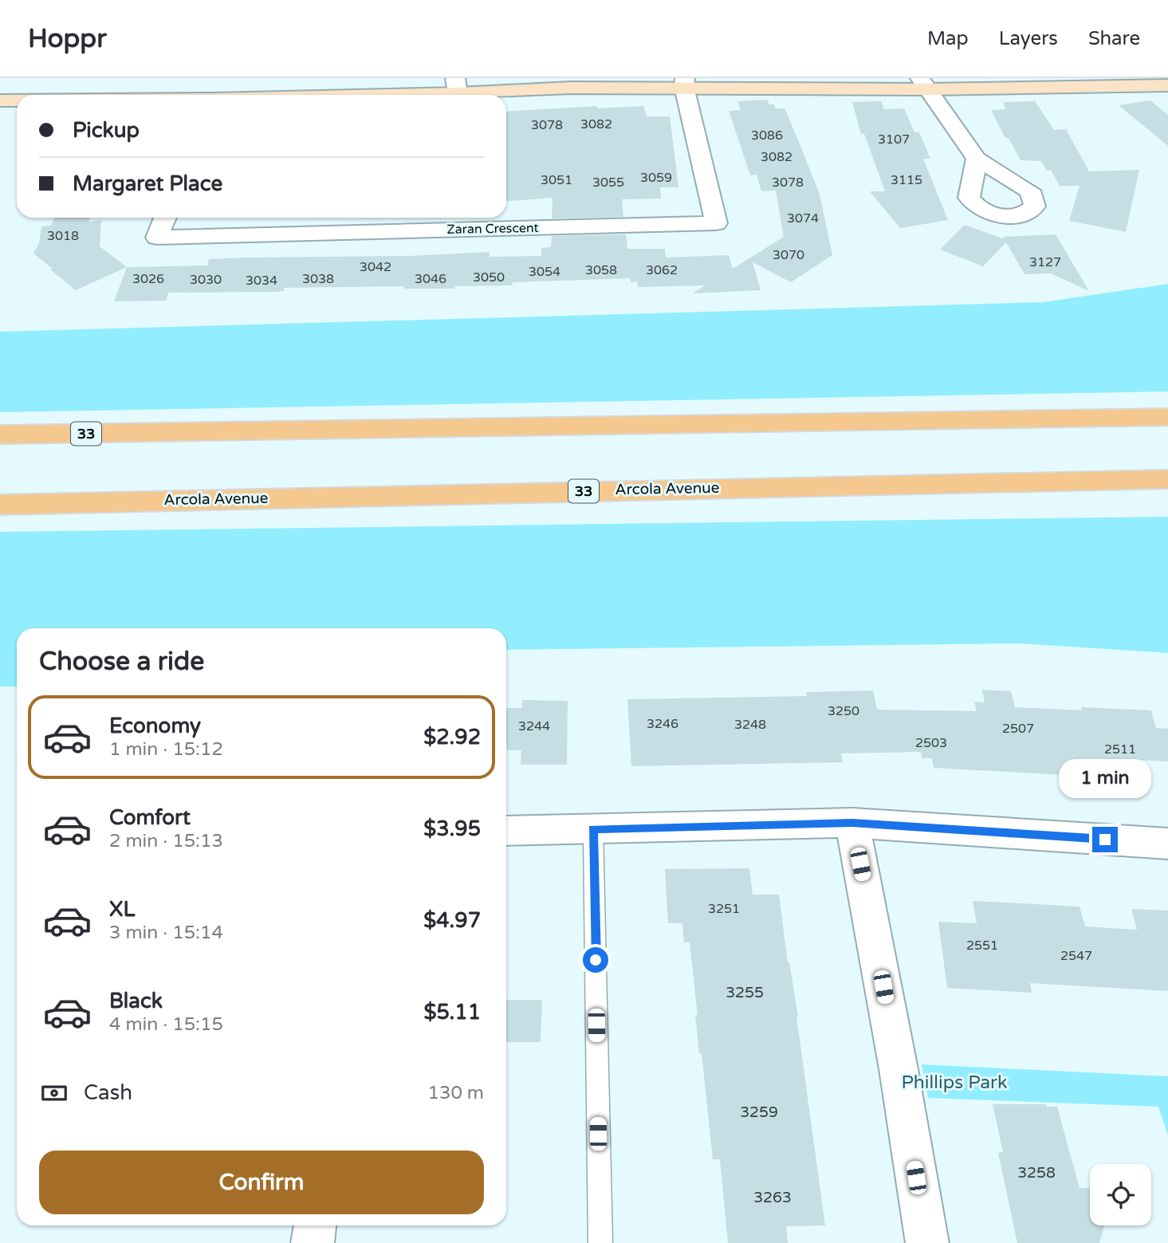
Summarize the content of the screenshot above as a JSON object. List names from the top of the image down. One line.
{"streets":{"main road":["33","Arcola Avenue"],"street":["Zaran Crescent"]},"parks":["Phillips Park"],"house_numbers":["3082","3078","3086","3107","3082","3059","3051","3115","3055","3078","3074","3018","3070","3127","3042","3058","3062","3054","3050","3026","3038","3046","3030","3034","3250","3246","3248","3244","2507","2503","2511","3251","2551","2547","3255","3259","3258","3263"],"page":{"header":"Hoppr","nav":["Map","Layers","Share"],"banner":["Pickup","Margaret Place"],"heading":"Choose a ride","list":[{"name":"Economy","note":"1 min · 15:12","value":"$2.92"},{"name":"Comfort","note":"2 min · 15:13","value":"$3.95"},{"name":"XL","note":"3 min · 15:14","value":"$4.97"},{"name":"Black","note":"4 min · 15:15","value":"$5.11"}],"bubble":"1 min","pay":["Cash","130 m"],"buttons":"Confirm"}}
